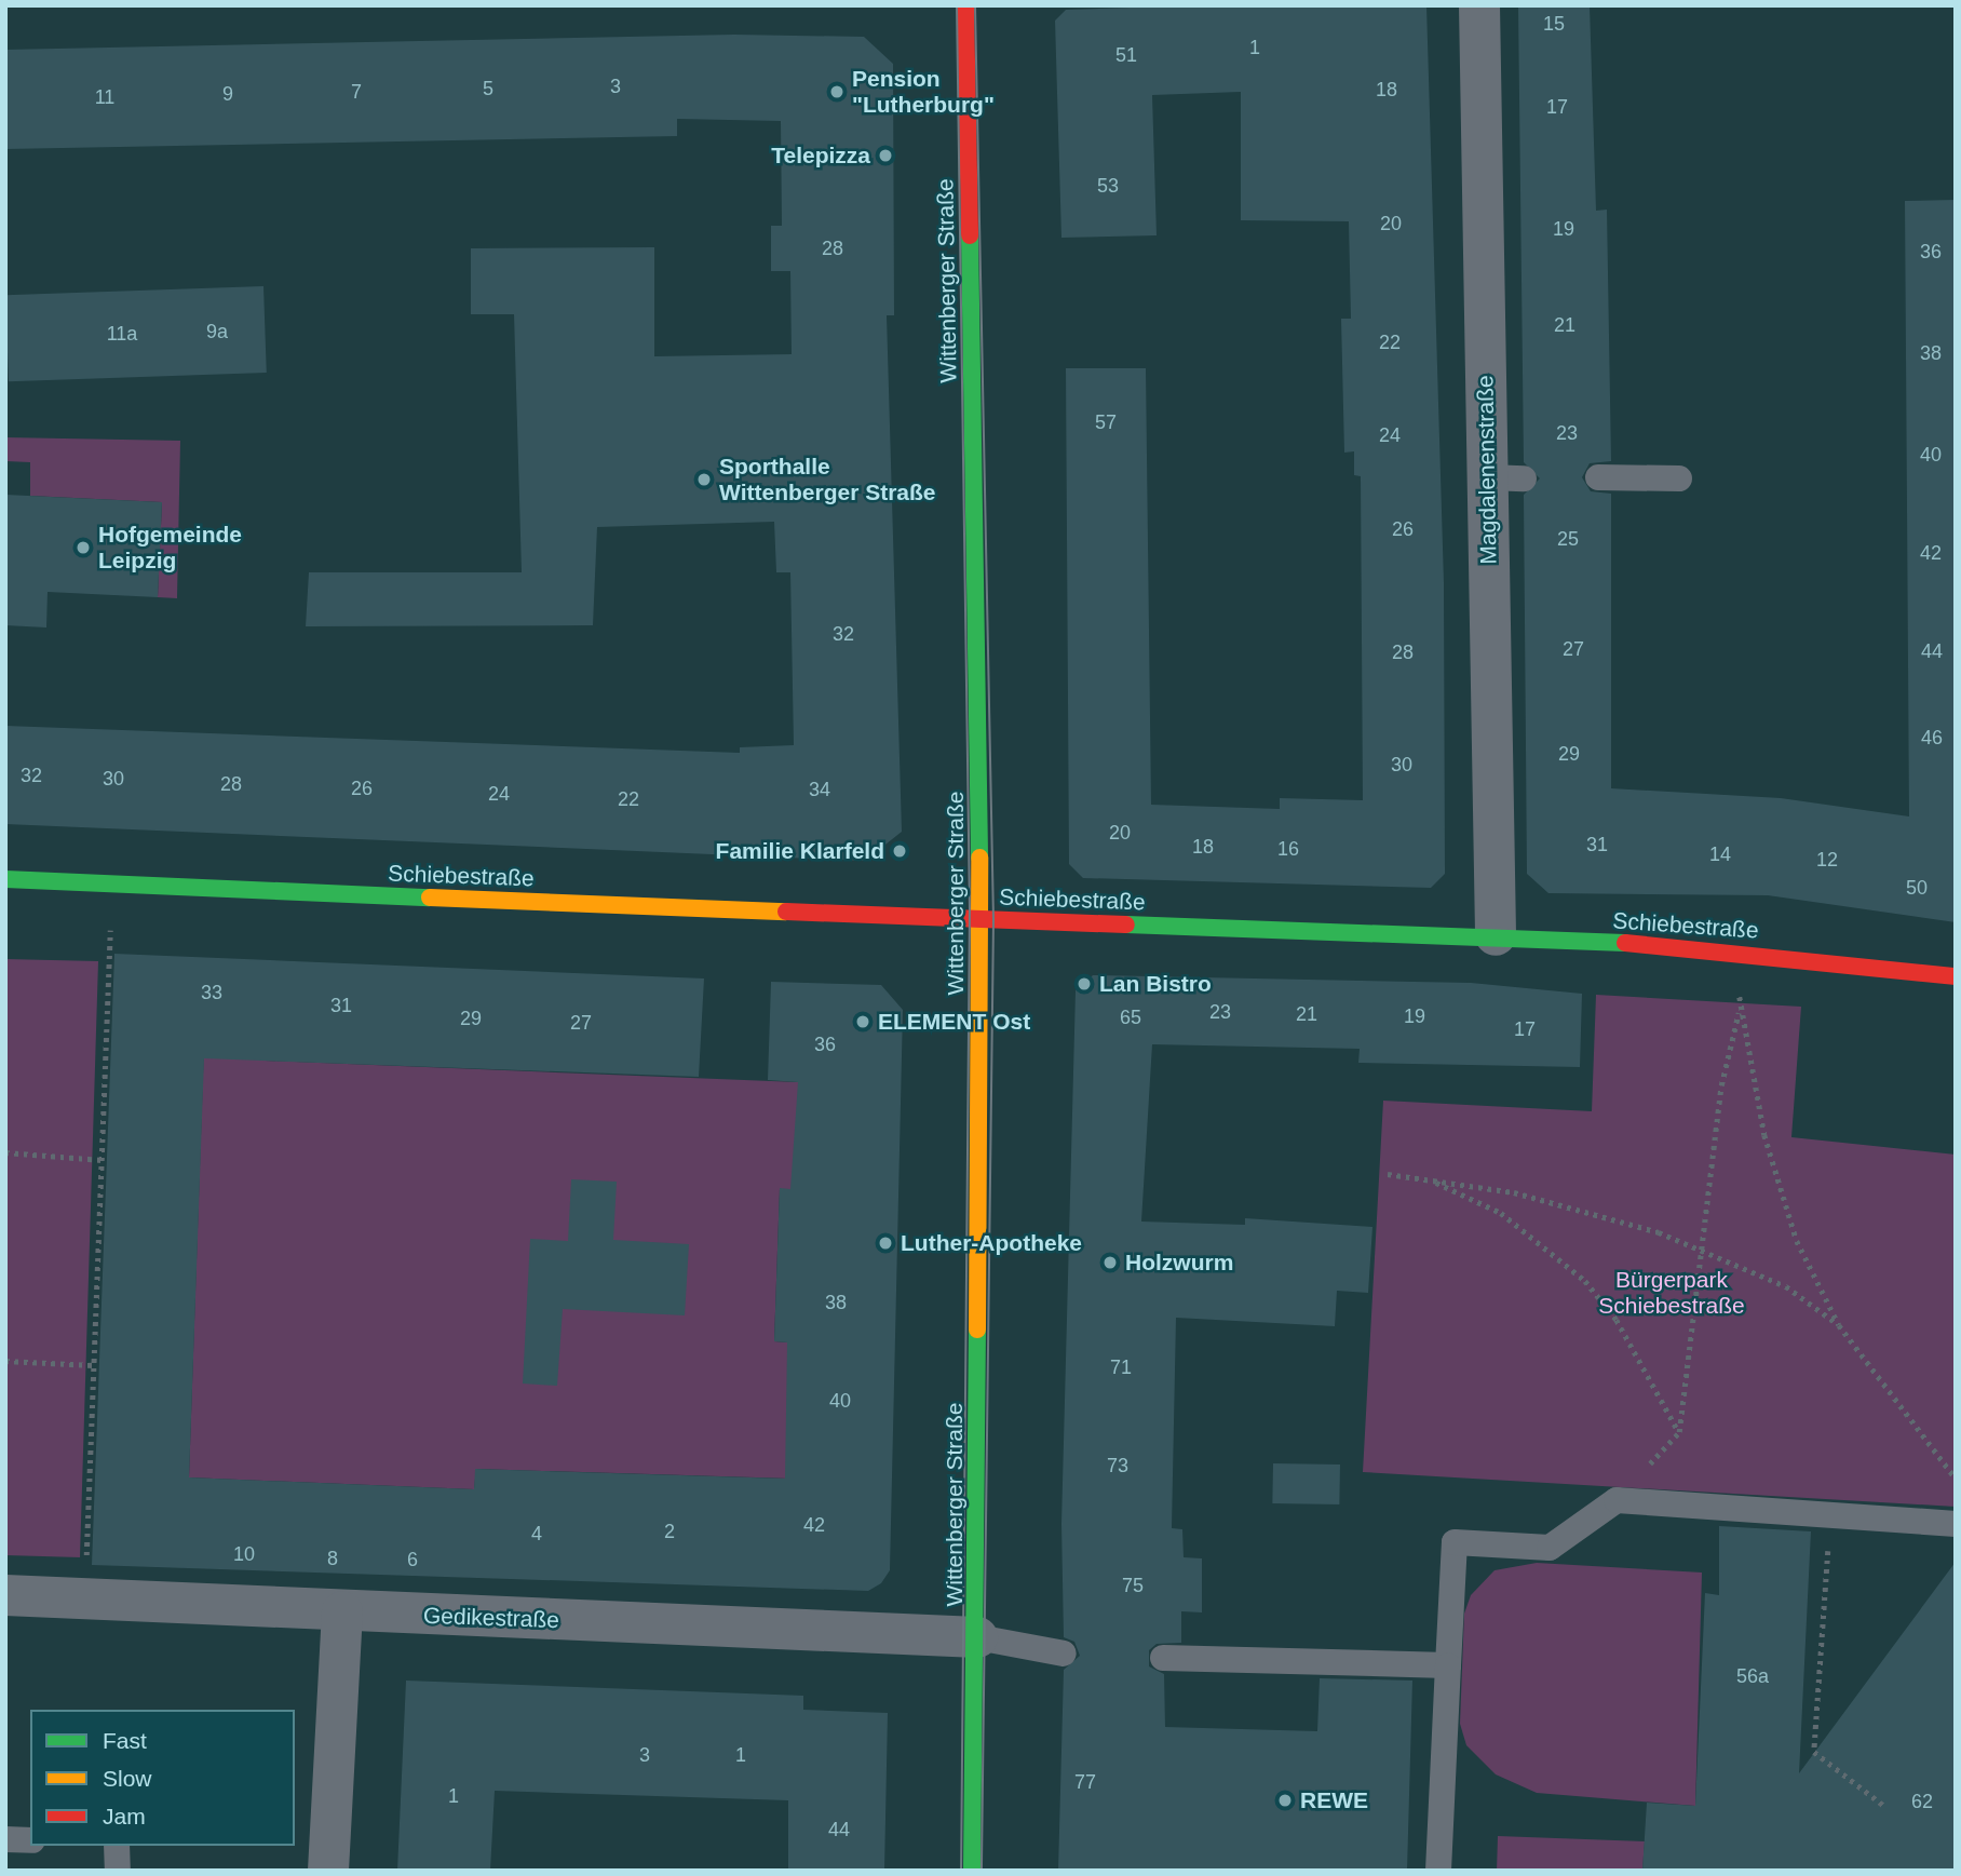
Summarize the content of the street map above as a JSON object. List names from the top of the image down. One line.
{"streets":{"street":["Wittenberger Straße","Magdalenenstraße","Schiebestraße","Gedikestraße"]},"crossings":[["Wittenberger Straße","Schiebestraße"],["Wittenberger Straße","Gedikestraße"],["Magdalenenstraße","Schiebestraße"]],"parks":["Bürgerpark Schiebestraße"],"places":["Pension \"Lutherburg\"","Telepizza","Sporthalle Wittenberger Straße","Hofgemeinde Leipzig","Familie Klarfeld","Lan Bistro","ELEMENT Ost","Luther-Apotheke","Holzwurm","REWE"],"house_numbers":["15","1","51","3","5","18","7","9","11","17","53","20","19","28","36","21","9a","11a","22","38","57","23","24","40","26","25","42","32","27","44","28","46","29","30","32","30","28","26","34","24","22","20","31","18","16","14","12","50","33","31","23","21","19","65","29","27","17","36","38","71","40","73","42","2","4","10","8","6","75","56a","3","1","77","1","62","44"],"legend":["Fast","Slow","Jam"]}
